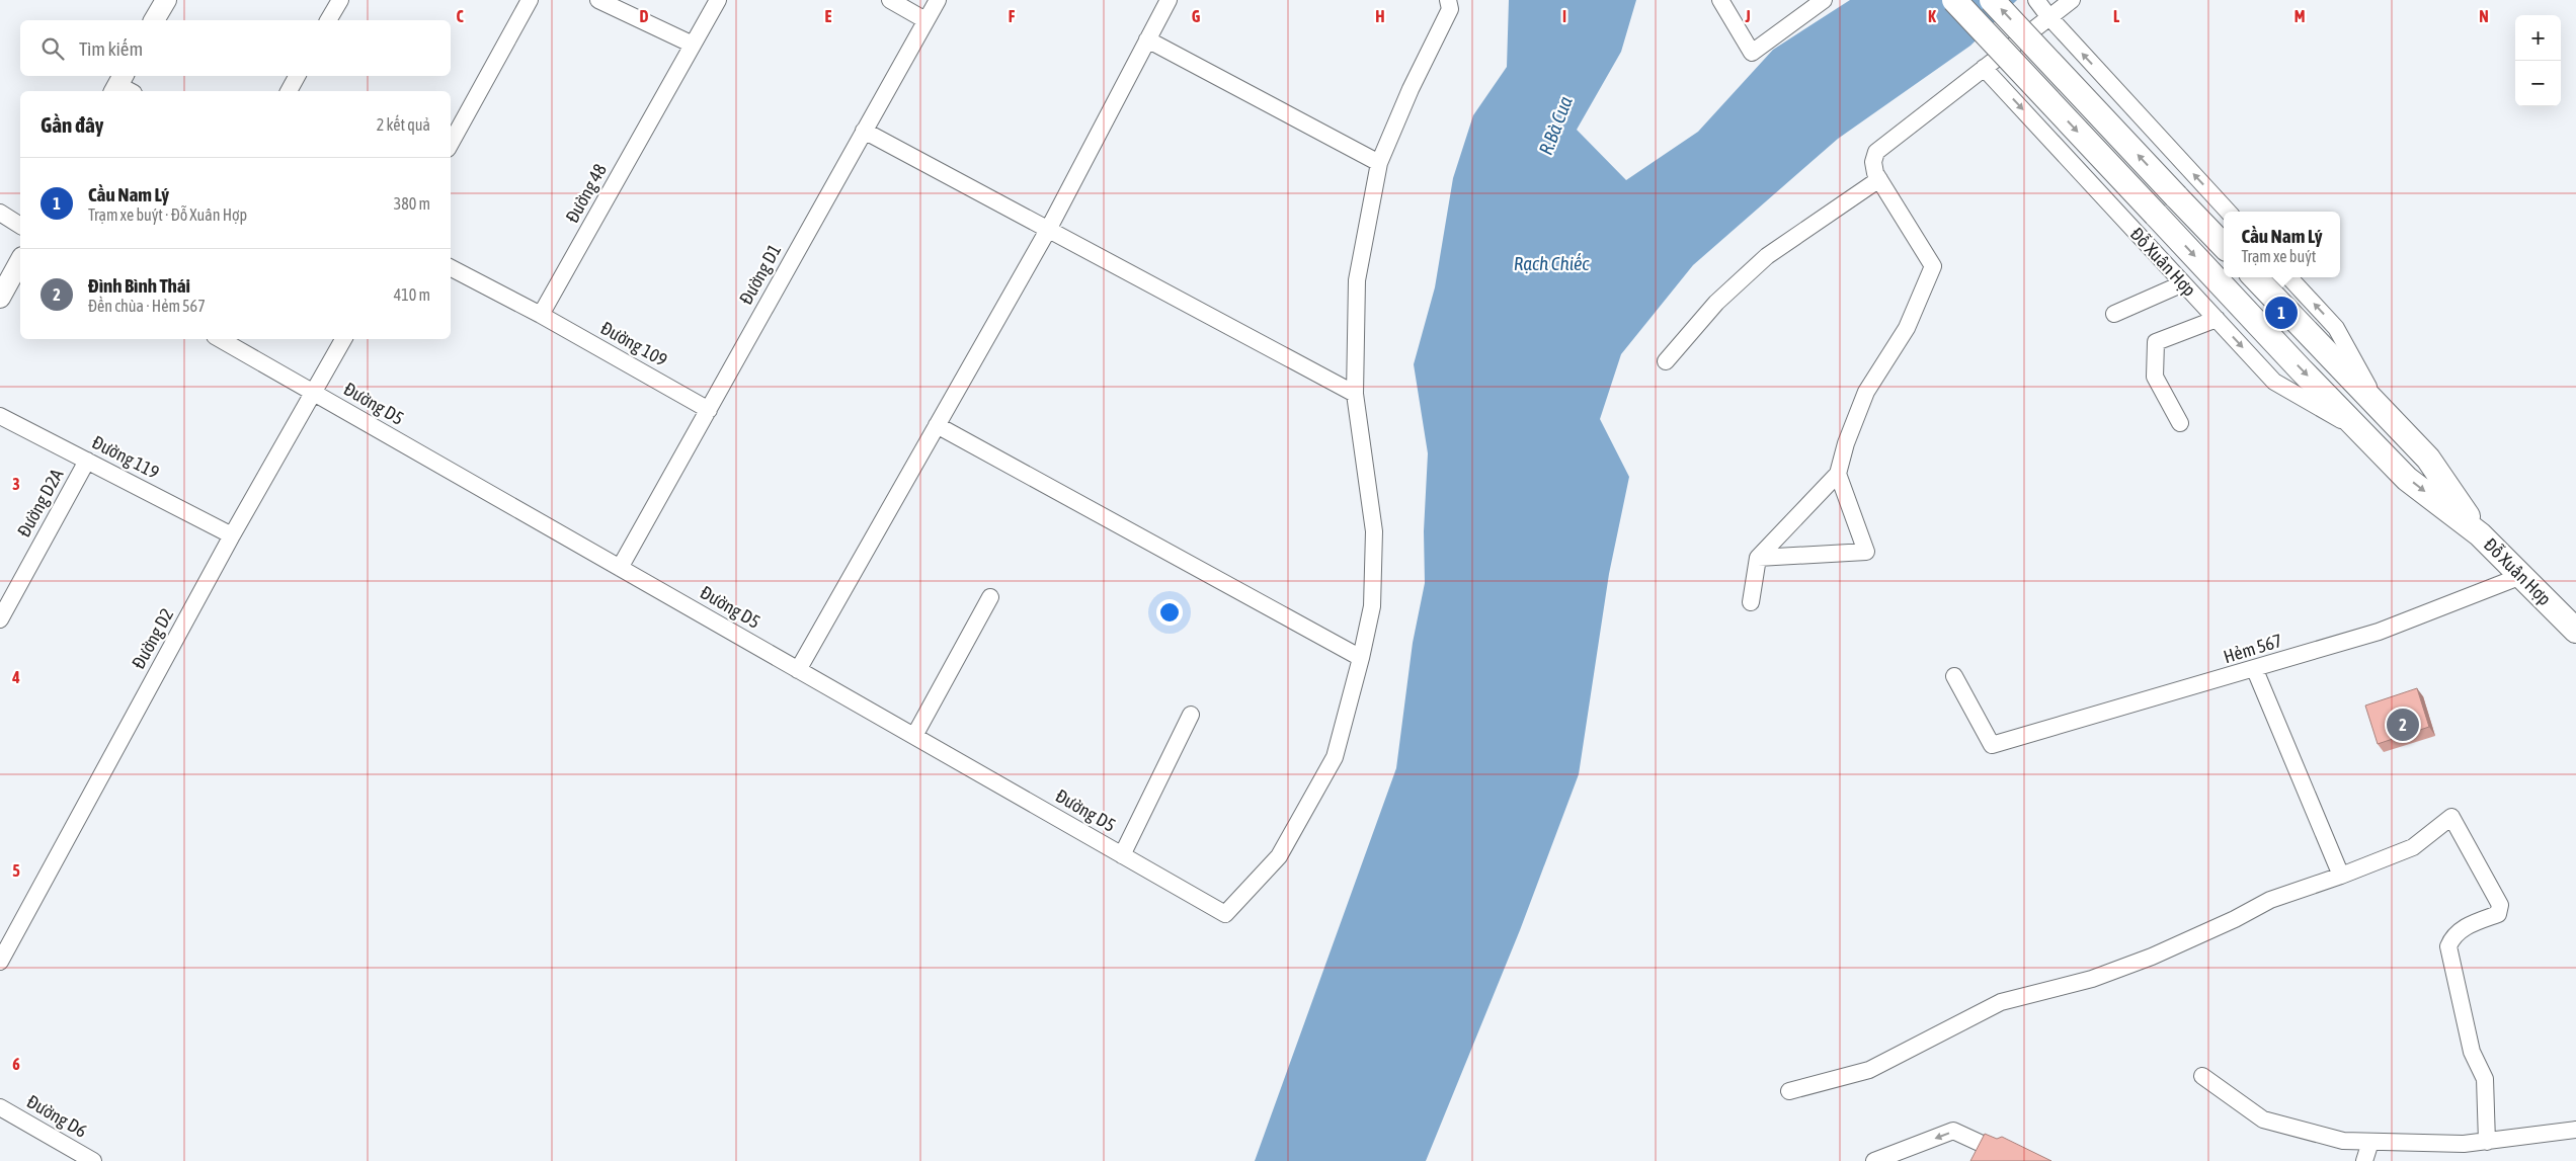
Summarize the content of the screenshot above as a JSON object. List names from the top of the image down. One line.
{"streets":{"main road":["Đỗ Xuân Hợp"],"street":["Đường 48","Đường D1","Đường 109","Đường D5","Đường 119","Đường D2A","Đường D2","Hẻm 567","Đường D6"]},"crossings":[["Đường 48","Đường 109"],["Đỗ Xuân Hợp","Hẻm 567"],["Đường D1","Đường 109"],["Đường D1","Đường D5"],["Đường D5","Đường D2"],["Đường 119","Đường D2A"],["Đường 119","Đường D2"]],"water":["R.Bà Cua","Rạch Chiếc"],"page":{"map_buttons":["+","−"],"search":"Tìm kiếm","heading":["Gần đây","2 kết quả"],"list":[{"mark":"1","name":"Cầu Nam Lý","note":"Trạm xe buýt · Đỗ Xuân Hợp","value":"380 m"},{"mark":"2","name":"Đình Bình Thái","note":"Đền chùa · Hẻm 567","value":"410 m"}],"popup":["Cầu Nam Lý","Trạm xe buýt"],"pins":["1","2"]},"grid":{"columns":["C","D","E","F","G","H","I","J","K","L","M","N"],"rows":["3","4","5","6"]}}
